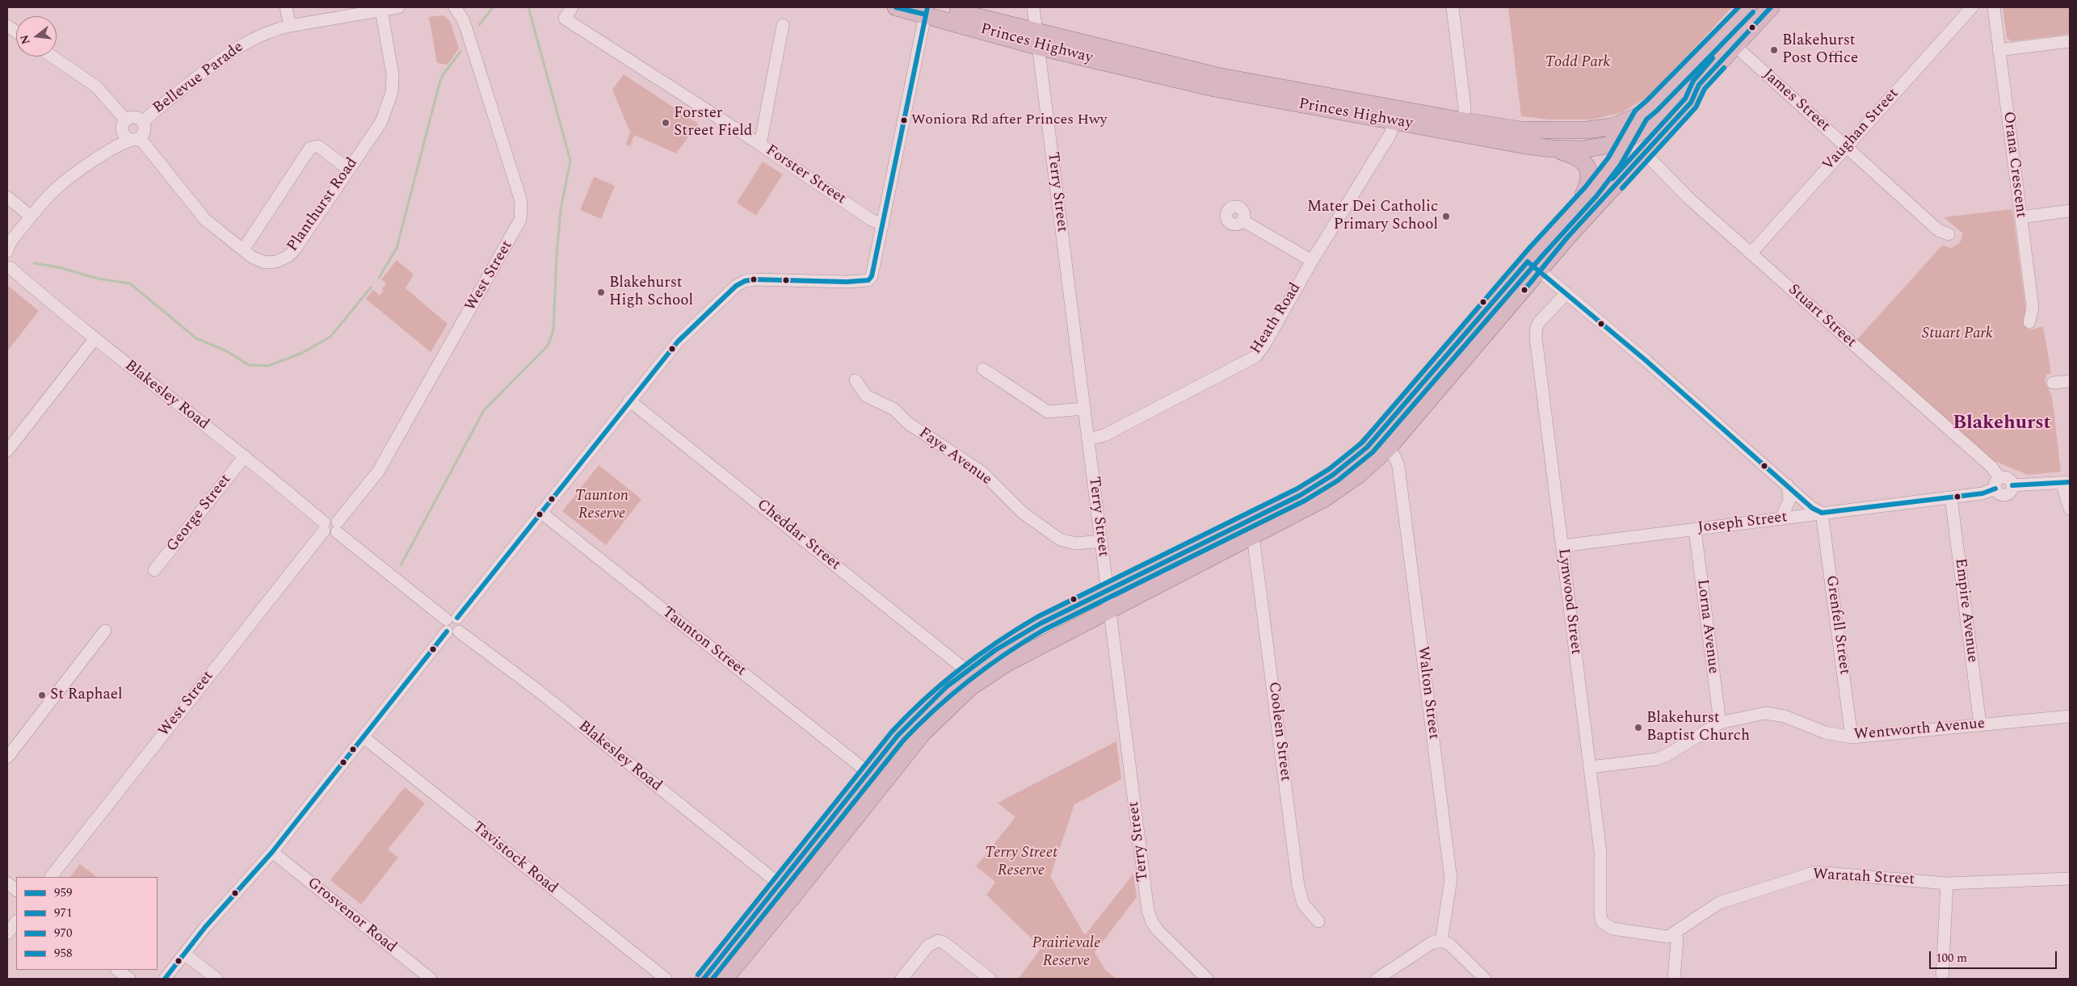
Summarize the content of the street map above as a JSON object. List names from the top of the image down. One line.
{"streets":{"highway":["Princes Highway"],"street":["Bellevue Parade","James Street","Vaughan Street","Orana Crescent","Forster Street","Terry Street","Planthurst Road","West Street","Stuart Street","Heath Road","Blakesley Road","Faye Avenue","George Street","Joseph Street","Cheddar Street","Lynwood Street","Empire Avenue","Grenfell Street","Lorna Avenue","Taunton Street","Walton Street","Wentworth Avenue","Cooleen Street","Tavistock Road","Waratah Street","Grosvenor Road"]},"crossings":[["Princes Highway","James Street"],["Princes Highway","Terry Street"],["Princes Highway","Heath Road"],["Bellevue Parade","Planthurst Road"],["James Street","Vaughan Street"],["Vaughan Street","Stuart Street"],["Terry Street","Heath Road"],["Terry Street","Faye Avenue"],["West Street","Blakesley Road"],["Stuart Street","Joseph Street"],["Blakesley Road","George Street"],["Joseph Street","Lynwood Street"],["Joseph Street","Empire Avenue"],["Joseph Street","Grenfell Street"],["Joseph Street","Lorna Avenue"],["Lynwood Street","Wentworth Avenue"],["Lynwood Street","Waratah Street"],["Empire Avenue","Wentworth Avenue"],["Grenfell Street","Wentworth Avenue"],["Lorna Avenue","Wentworth Avenue"]],"districts":["Blakehurst"],"parks":["Todd Park","Stuart Park","Taunton Reserve","Terry Street Reserve","Prairievale Reserve"],"places":["Blakehurst Post Office","Woniora Rd after Princes Hwy","Forster Street Field","Mater Dei Catholic Primary School","Blakehurst High School","St Raphael","Blakehurst Baptist Church"],"lines":["transit line 959","transit line 970","transit line 958","transit line 971"],"legend":["959","971","970","958"],"scale_bar":"100 m","north":"left"}
